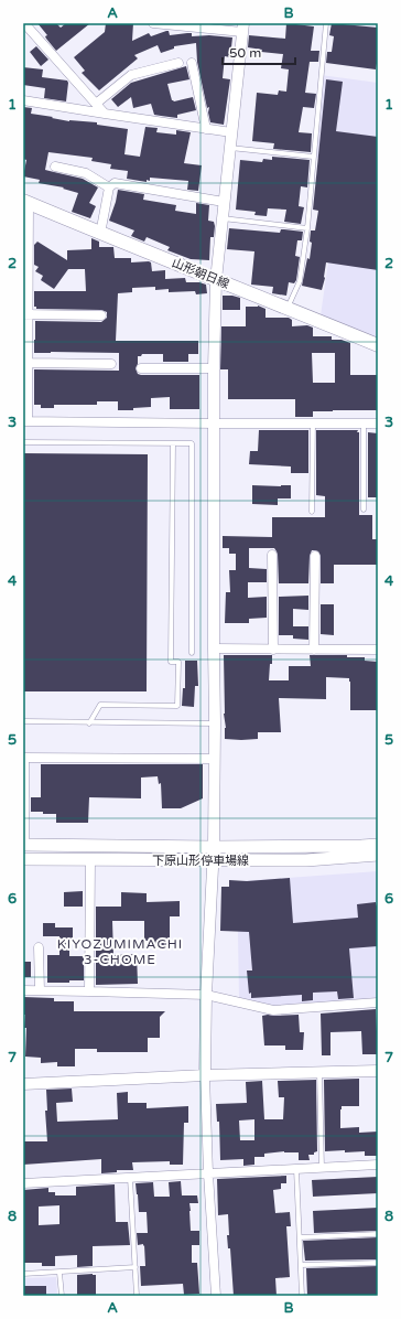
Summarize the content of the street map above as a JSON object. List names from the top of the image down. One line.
{"streets":{"main road":["山形朝日線","下原山形停車場線"]},"districts":["KIYOZUMIMACHI 3-CHOME"],"scale_bar":"50 m","grid":{"columns":["A","B"],"rows":["1","2","3","4","5","6","7","8"]}}
